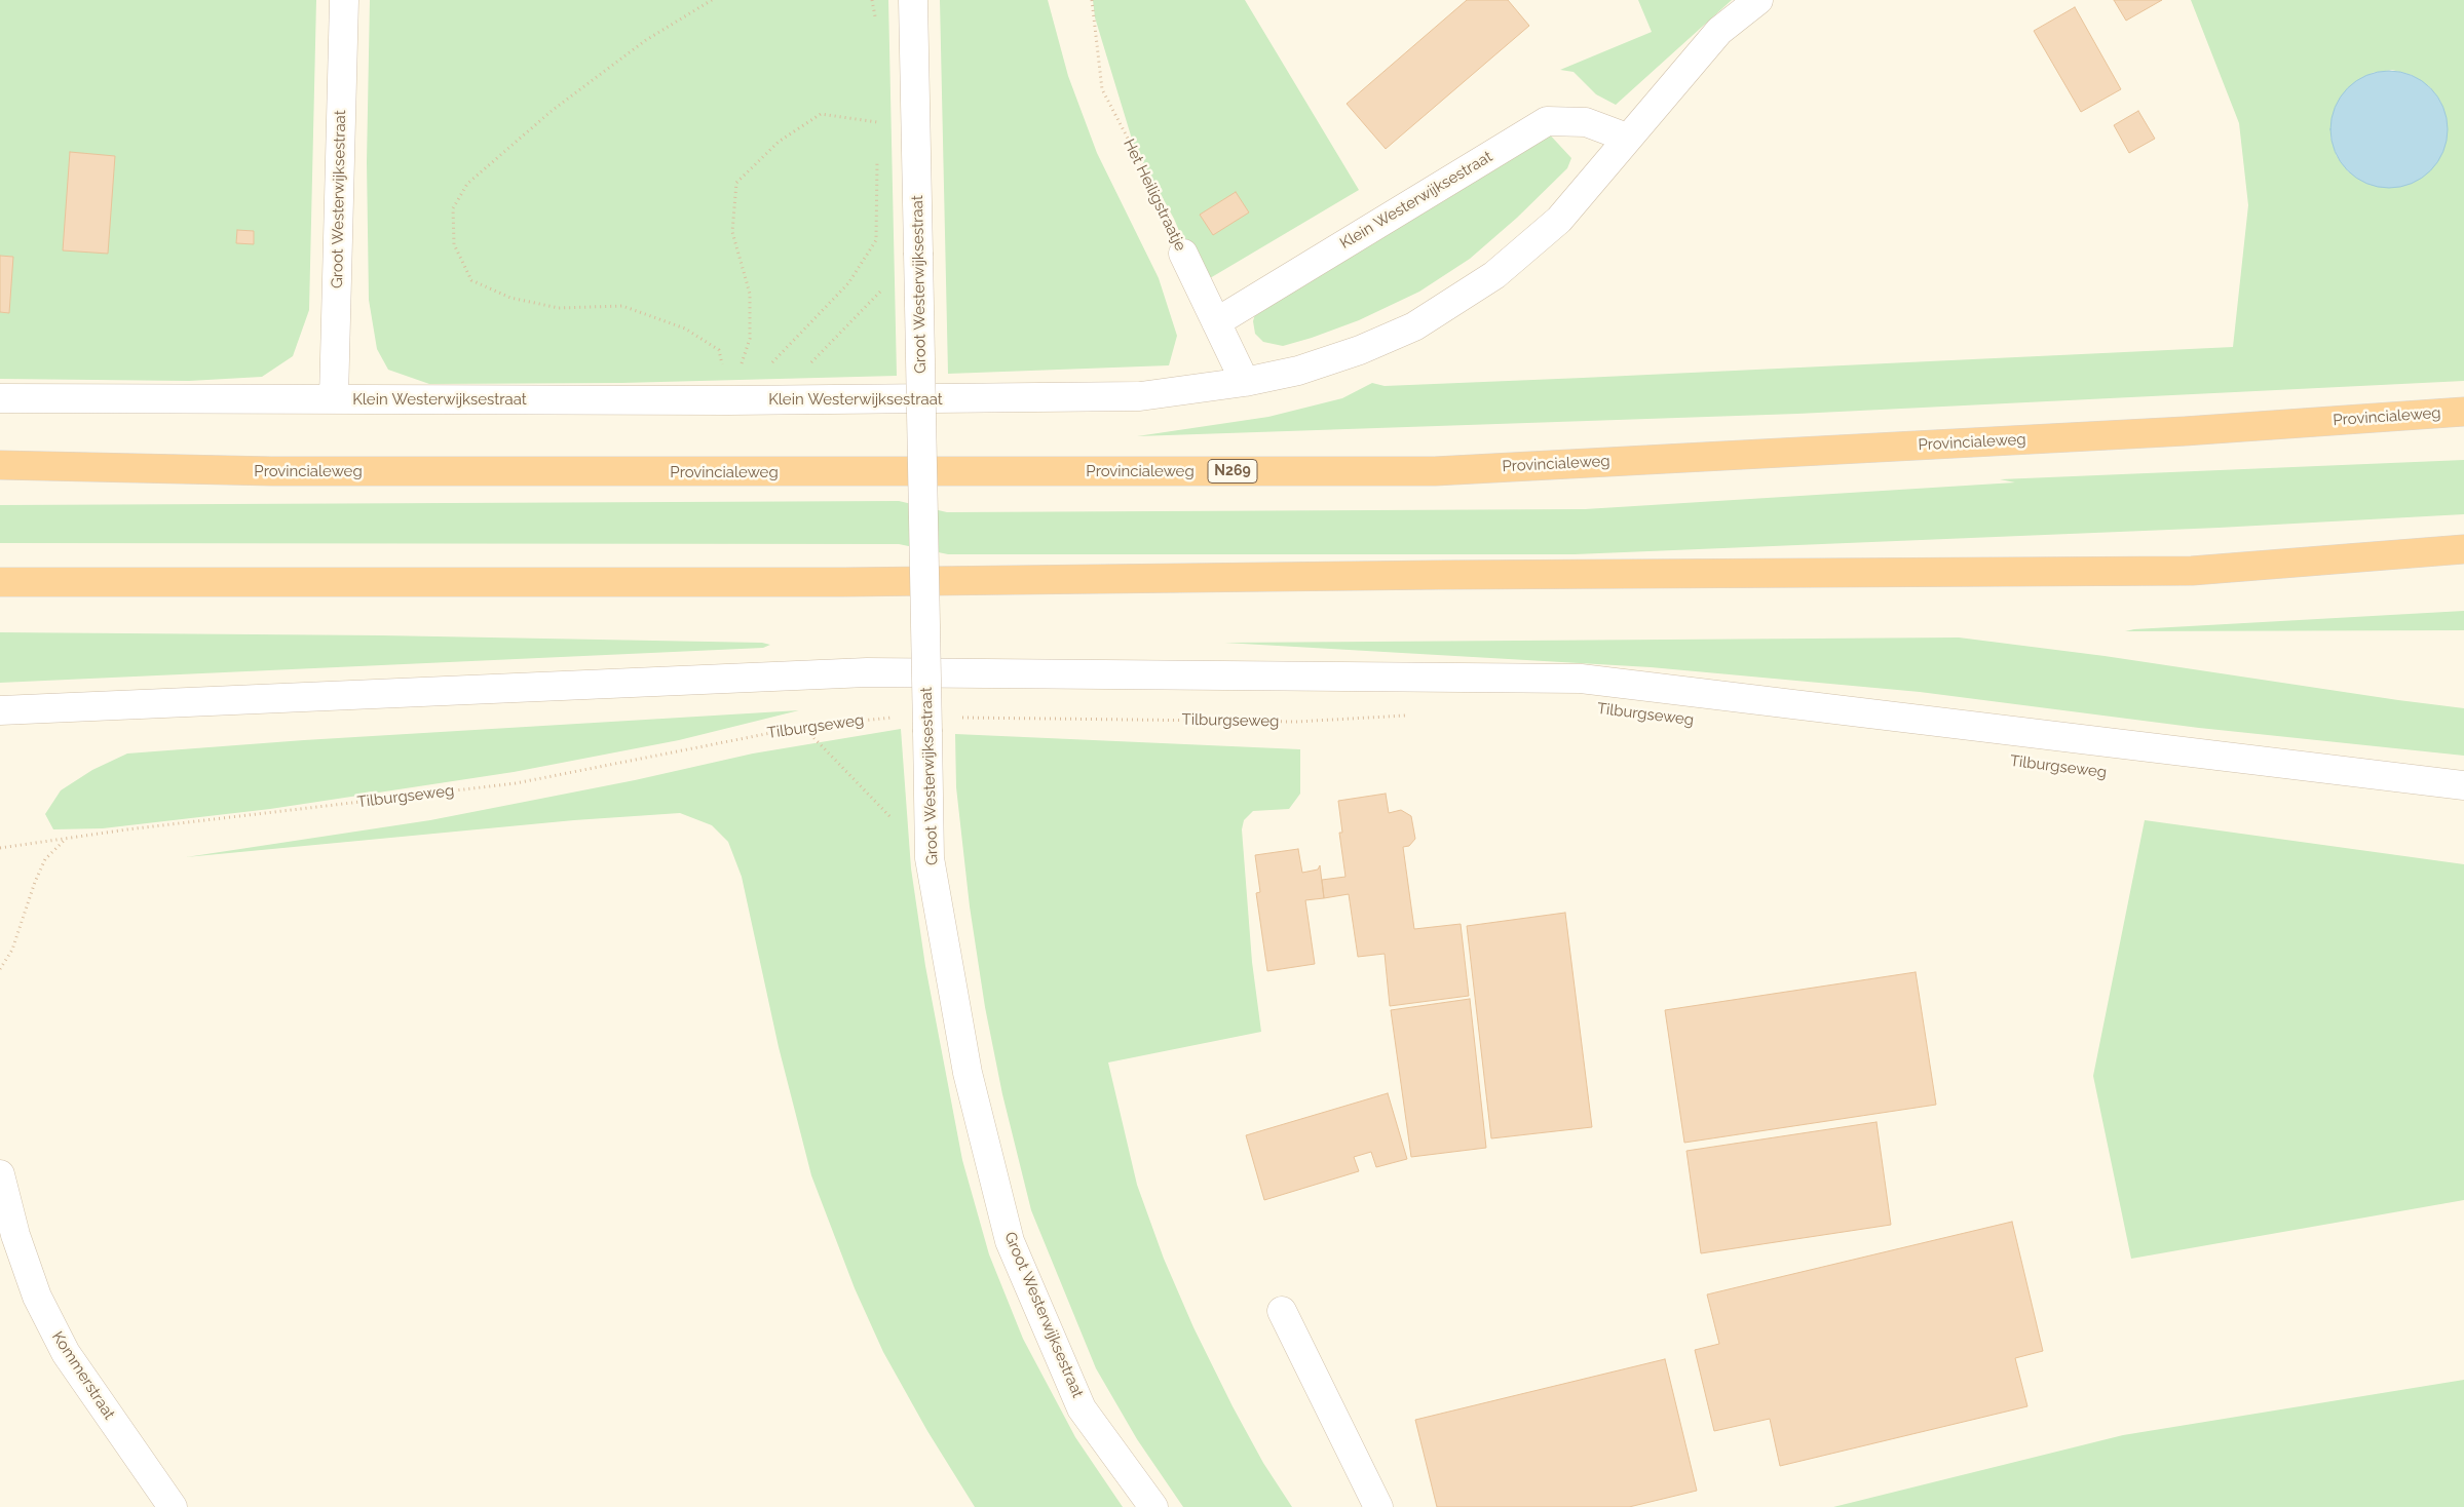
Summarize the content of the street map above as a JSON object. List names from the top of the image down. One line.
{"streets":{"highway":["Provincialeweg","N269"],"street":["Het Heiligstraatje","Groot Westerwijksestraat","Klein Westerwijksestraat","Tilburgseweg","Kommerstraat"]},"crossings":[["Het Heiligstraatje","Klein Westerwijksestraat"],["Groot Westerwijksestraat","Klein Westerwijksestraat"]]}
